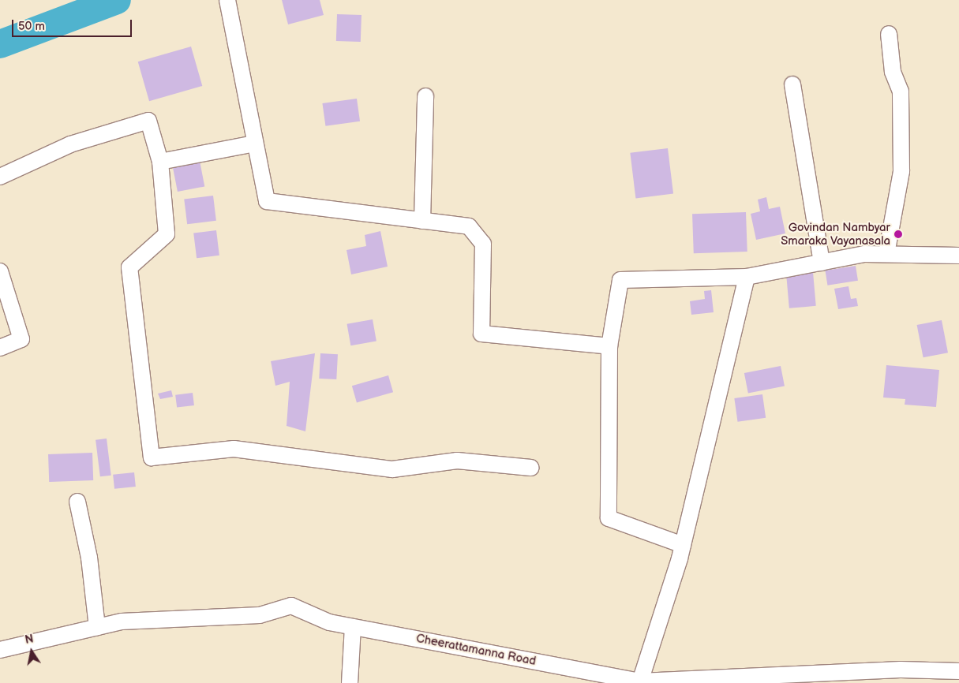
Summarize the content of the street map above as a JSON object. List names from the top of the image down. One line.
{"streets":{"street":["Cheerattamanna Road"]},"places":["Govindan Nambyar Smaraka Vayanasala"],"scale_bar":"50 m","north":"top"}
